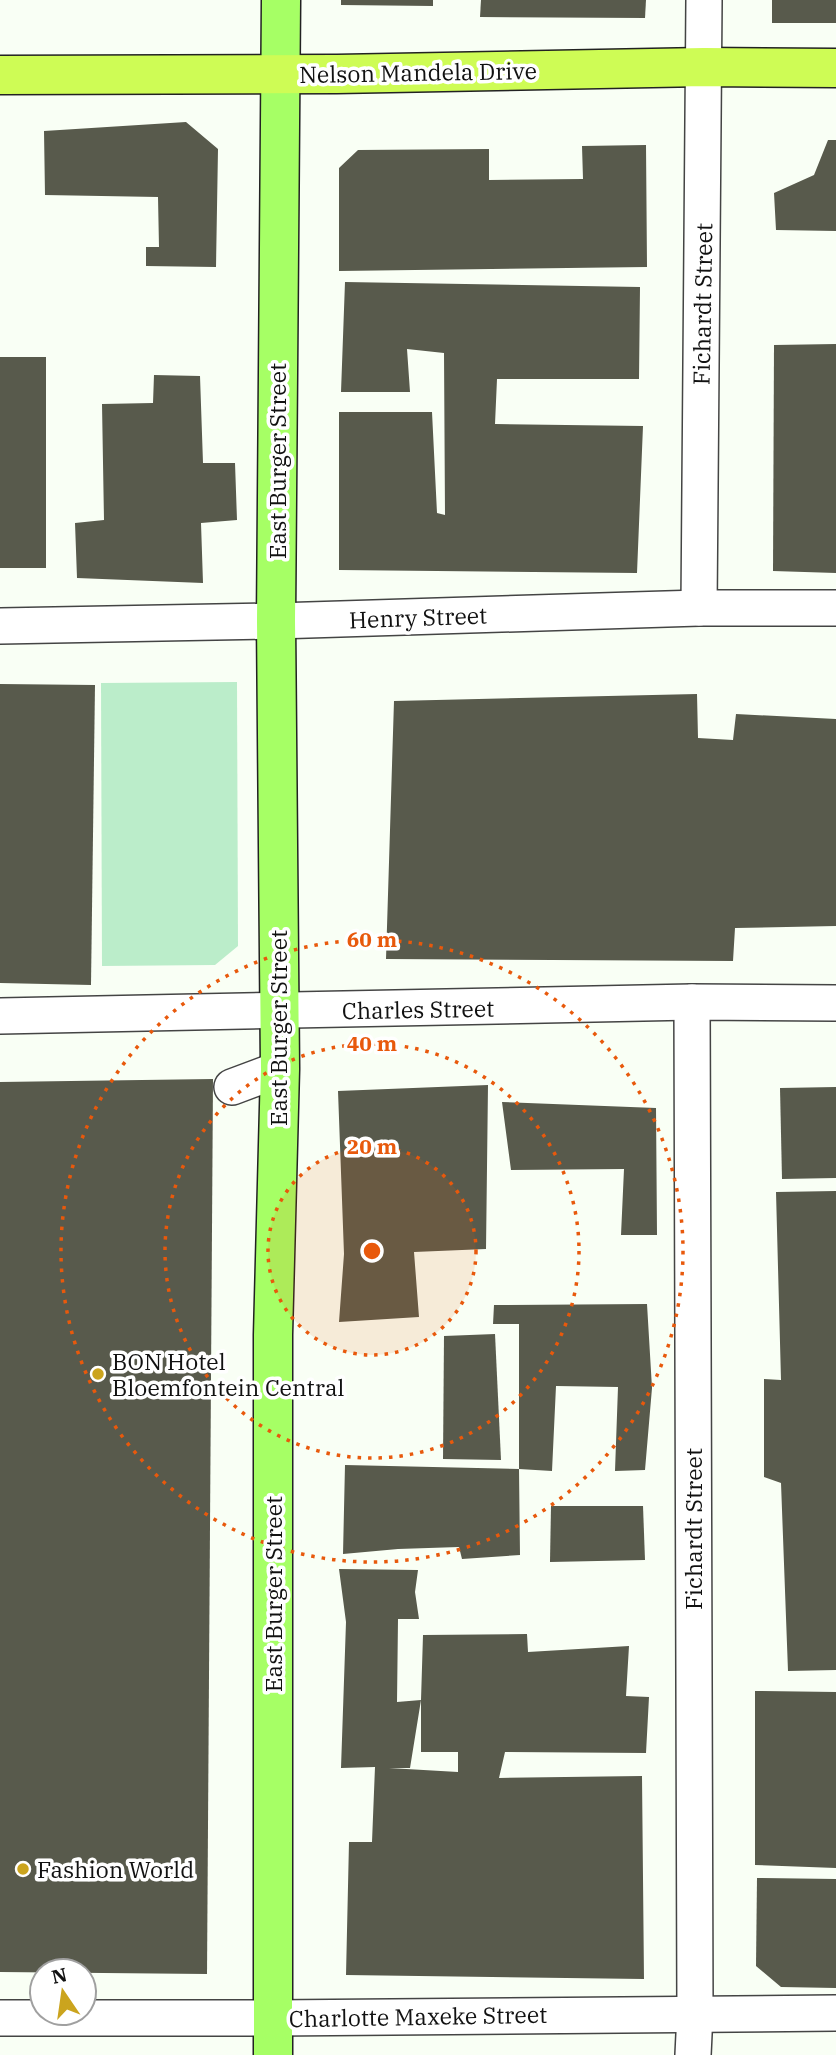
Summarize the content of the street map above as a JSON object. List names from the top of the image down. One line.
{"streets":{"highway":["Nelson Mandela Drive"],"main road":["East Burger Street"],"street":["Fichardt Street","Henry Street","Charles Street","Charlotte Maxeke Street"]},"crossings":[["Nelson Mandela Drive","Fichardt Street"],["Nelson Mandela Drive","East Burger Street"],["Fichardt Street","Henry Street"],["Fichardt Street","Charles Street"],["Fichardt Street","Charlotte Maxeke Street"],["East Burger Street","Henry Street"],["East Burger Street","Charles Street"],["East Burger Street","Charlotte Maxeke Street"]],"places":["BON Hotel Bloemfontein Central","Fashion World"],"north":"top","rings":["60 m","40 m","20 m"]}
